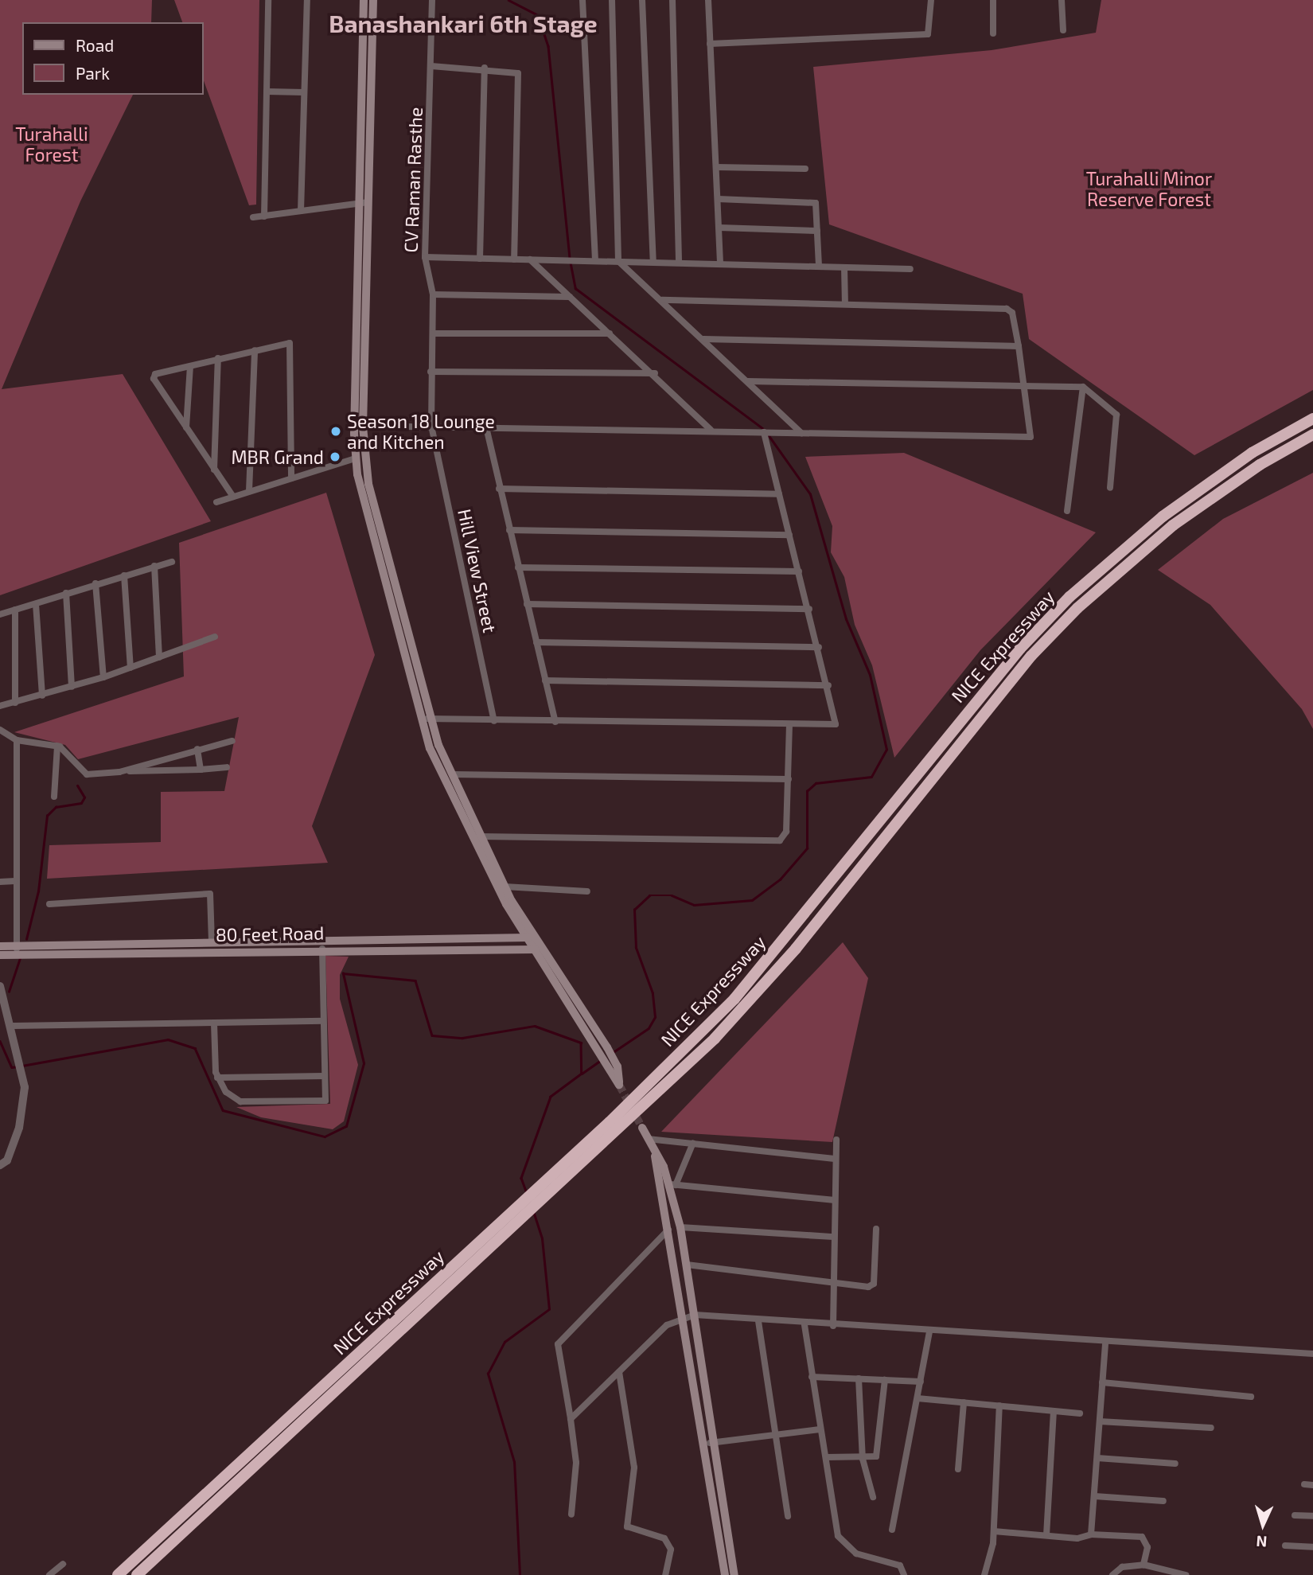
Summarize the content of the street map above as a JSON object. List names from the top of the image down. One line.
{"streets":{"highway":["NICE Expressway"],"main road":["80 Feet Road"],"street":["CV Raman Rasthe","Hill View Street"]},"crossings":[["CV Raman Rasthe","Hill View Street"]],"districts":["Banashankari 6th Stage"],"parks":["Turahalli Forest","Turahalli Minor Reserve Forest"],"places":["Season 18 Lounge and Kitchen","MBR Grand"],"legend":["Road","Park"],"north":"bottom"}
